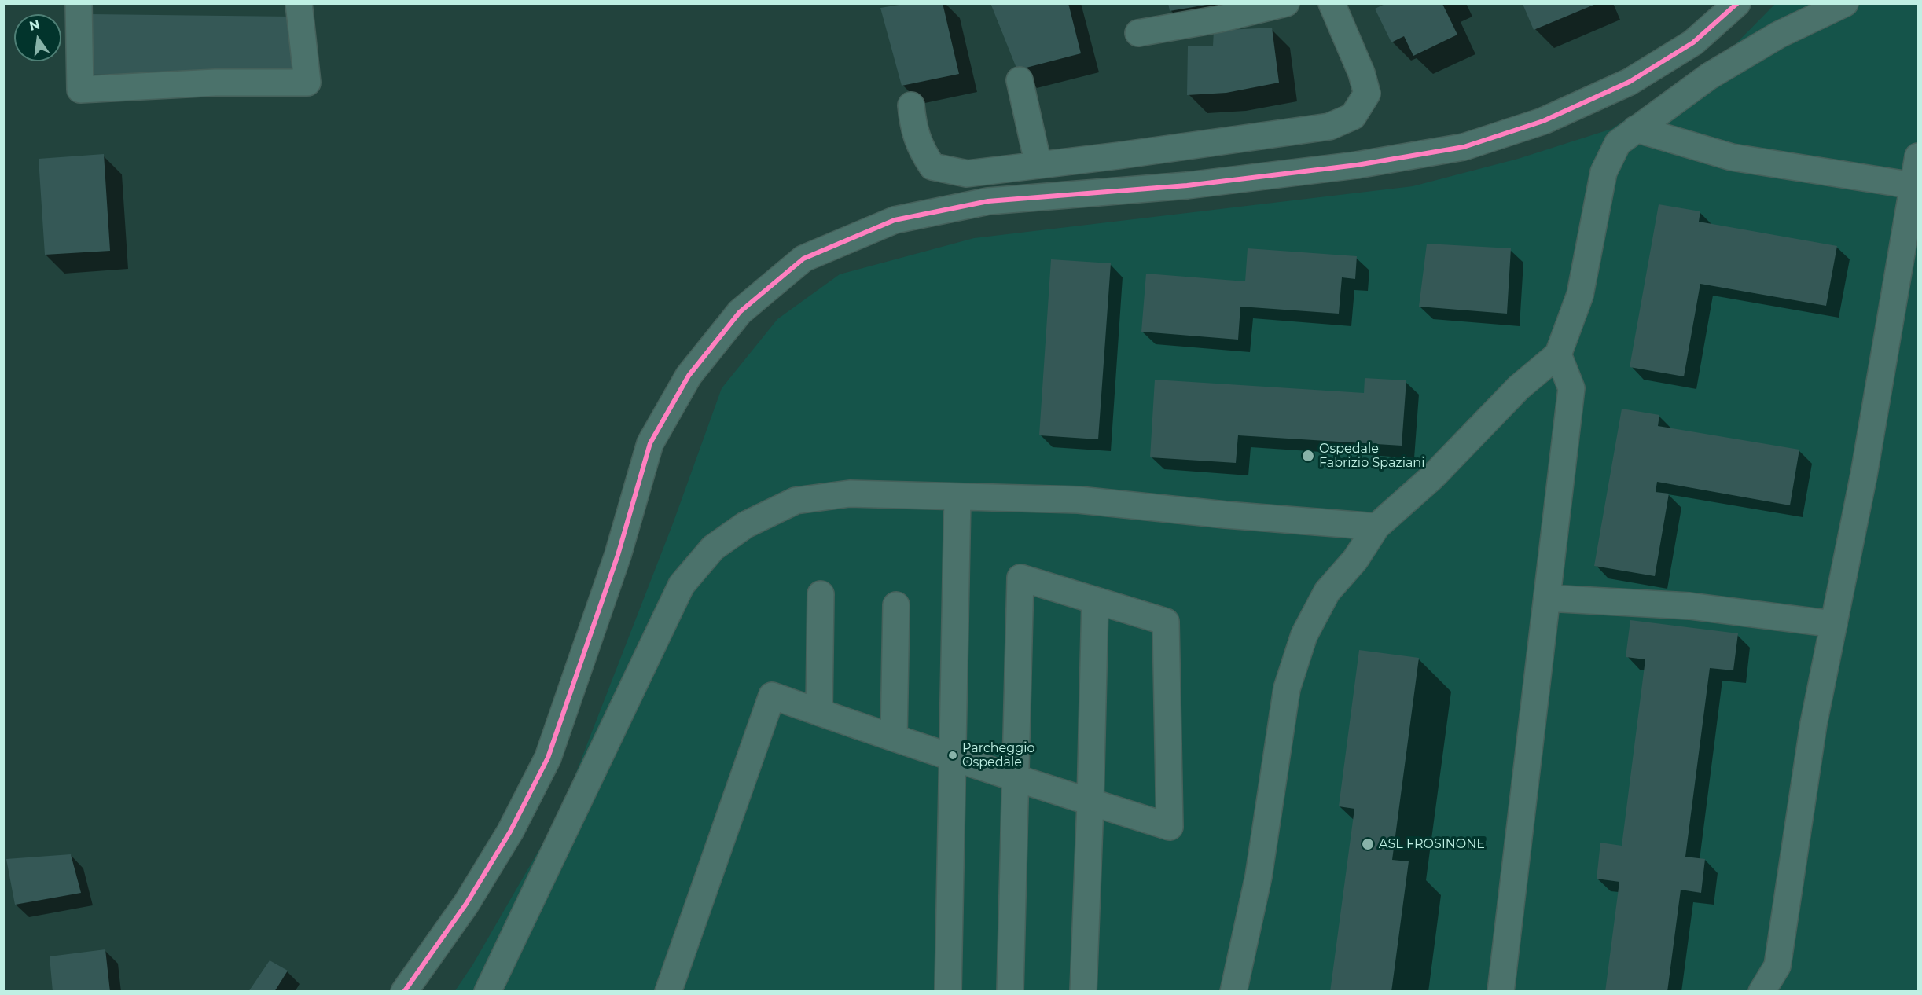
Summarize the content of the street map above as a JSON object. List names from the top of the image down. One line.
{"places":["Ospedale Fabrizio Spaziani","Parcheggio Ospedale","ASL FROSINONE"],"north":"top"}
